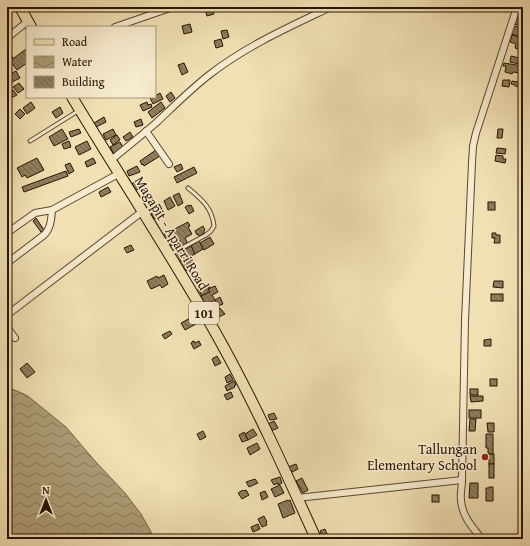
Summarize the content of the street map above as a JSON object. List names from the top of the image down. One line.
{"streets":{"main road":["Magapit - Aparri Road","101"]},"places":["Tallungan Elementary School"],"legend":["Road","Water","Building"],"north":"top"}
